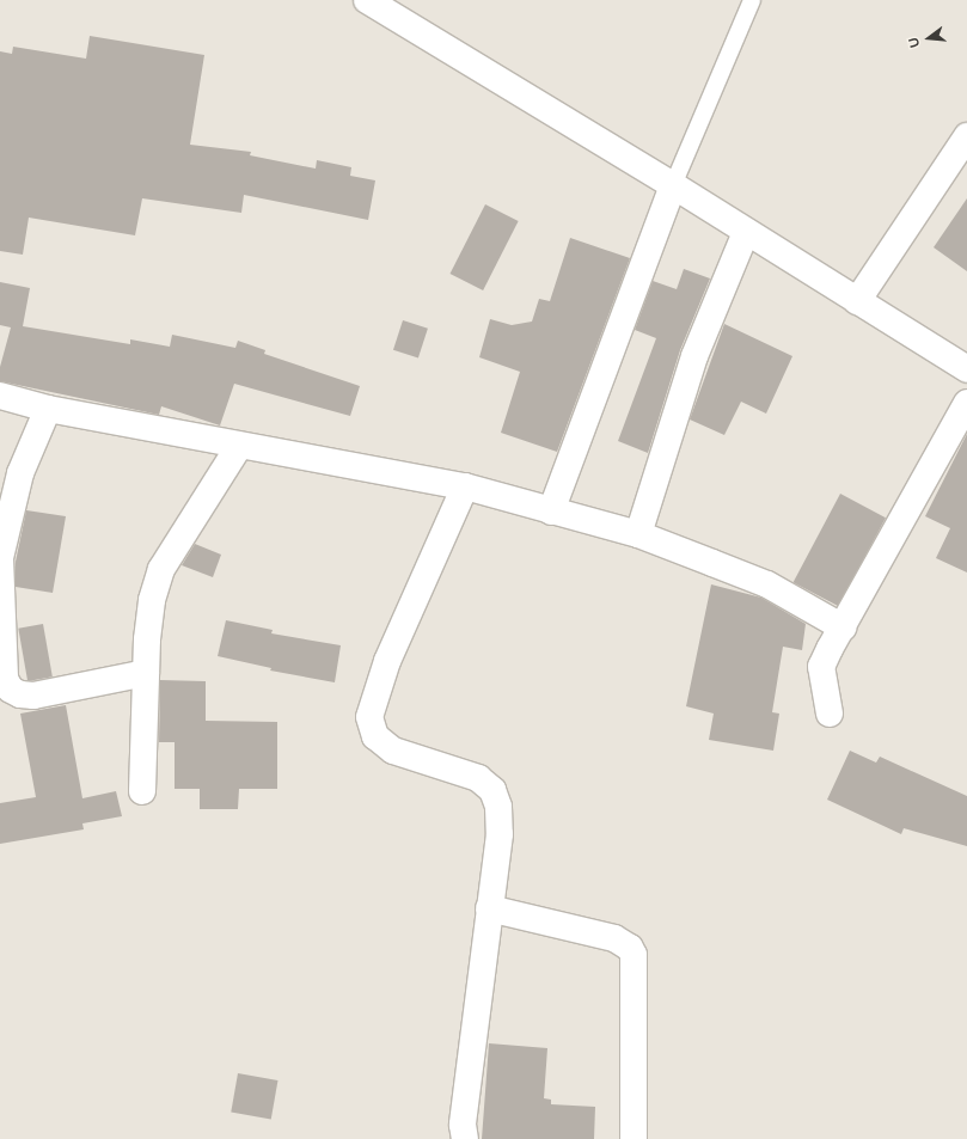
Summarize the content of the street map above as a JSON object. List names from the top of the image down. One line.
{"north":"left"}
